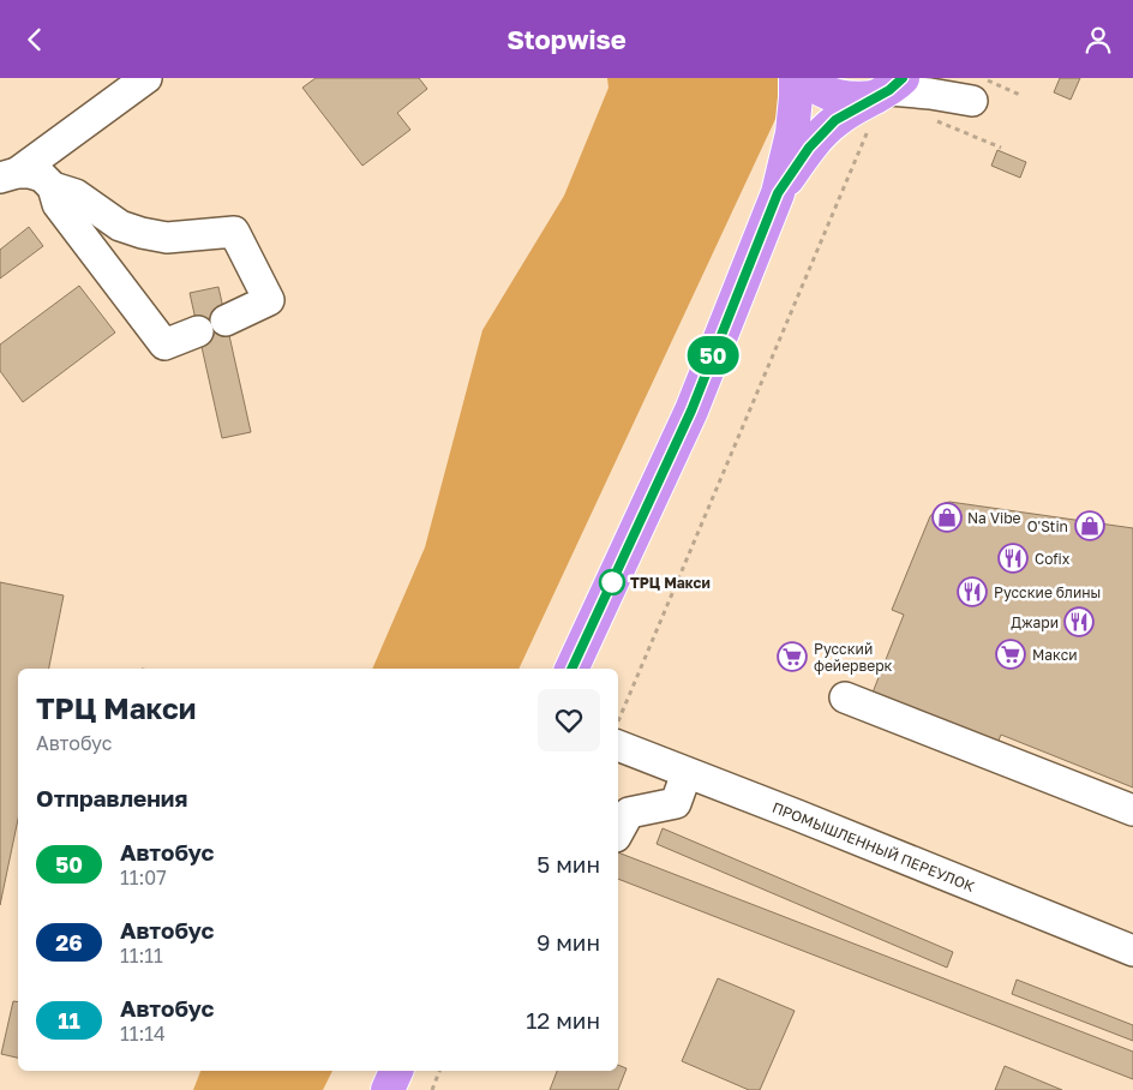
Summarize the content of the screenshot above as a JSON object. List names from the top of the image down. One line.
{"streets":{"street":["ПРОМЫШЛЕННЫЙ ПЕРЕУЛОК"]},"places":{"shop":["Na Vibe","O'Stin"],"restaurant":["Cofix","Русские блины","Джари"],"other":["ТРЦ Макси"],"supermarket":["Макси","Русский фейерверк"]},"lines":["bus line 50"],"page":{"header":"Stopwise","on_map":"50","heading":[["ТРЦ Макси","Автобус"],"Отправления"],"list":[{"mark":"50","name":"Автобус","note":"11:07","value":"5 мин"},{"mark":"26","name":"Автобус","note":"11:11","value":"9 мин"},{"mark":"11","name":"Автобус","note":"11:14","value":"12 мин"}]}}
